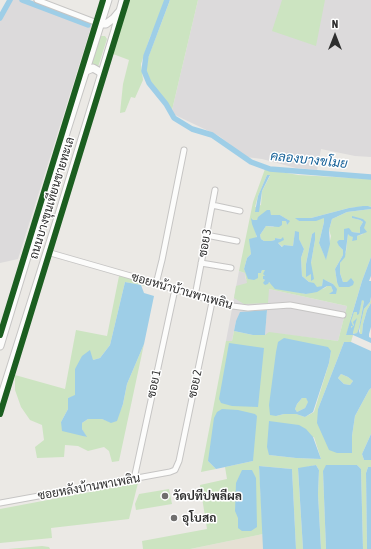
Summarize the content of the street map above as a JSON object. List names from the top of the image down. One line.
{"streets":{"main road":["ถนนบางขุนเทียนชายทะเล"],"street":["ซอย 3","ซอยหน้าบ้านพาเพลิน","ซอย 1","ซอย 2","ซอยหลังบ้านพาเพลิน"]},"crossings":[["ถนนบางขุนเทียนชายทะเล","ซอยหน้าบ้านพาเพลิน"],["ซอย 3","ซอยหน้าบ้านพาเพลิน"],["ซอยหน้าบ้านพาเพลิน","ซอย 1"],["ซอยหน้าบ้านพาเพลิน","ซอย 2"],["ซอย 1","ซอยหลังบ้านพาเพลิน"],["ซอย 2","ซอยหลังบ้านพาเพลิน"]],"water":["คลองบางขโมย"],"places":["วัดปทีปพลีผล","อุโบสถ"],"north":"top"}
